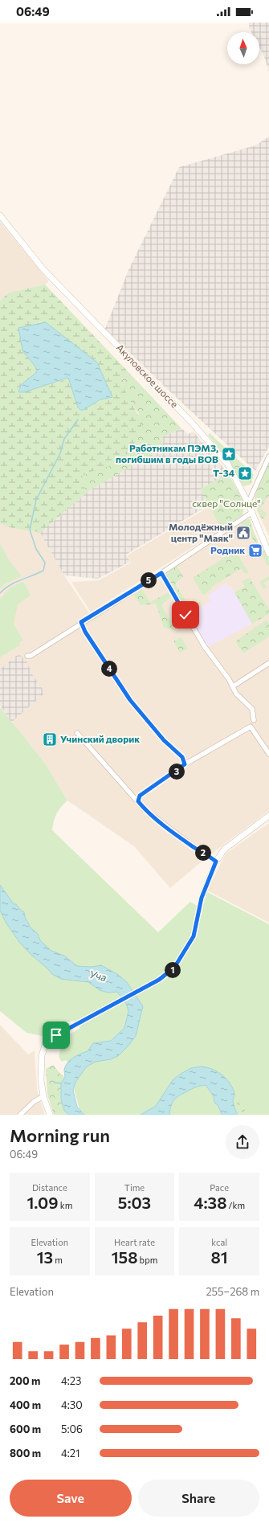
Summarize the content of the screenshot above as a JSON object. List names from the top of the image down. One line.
{"streets":{"street":["Акуловское шоссе"]},"water":["Уча"],"parks":["сквер \"Солнце\""],"places":{"place":["Работникам ПЭМЗ, погибшим в годы ВОВ","Т-34"],"public building":["Молодёжный центр \"Маяк\""],"supermarket":["Родник"],"building":["Учинский дворик"]},"north":"top","page":{"status":"06:49","pins":["5","4","3","2","1"],"heading":["Morning run","06:49"],"stats":[["Distance","1.09 km"],["Time","5:03"],["Pace","4:38 /km"],["Elevation","13 m"],["Heart rate","158 bpm"],["kcal","81"]],"chart":["Elevation","255–268 m"],"list":[{"name":"200 m","note":"4:23"},{"name":"400 m","note":"4:30"},{"name":"600 m","note":"5:06"},{"name":"800 m","note":"4:21"}],"buttons":["Save","Share"]}}
